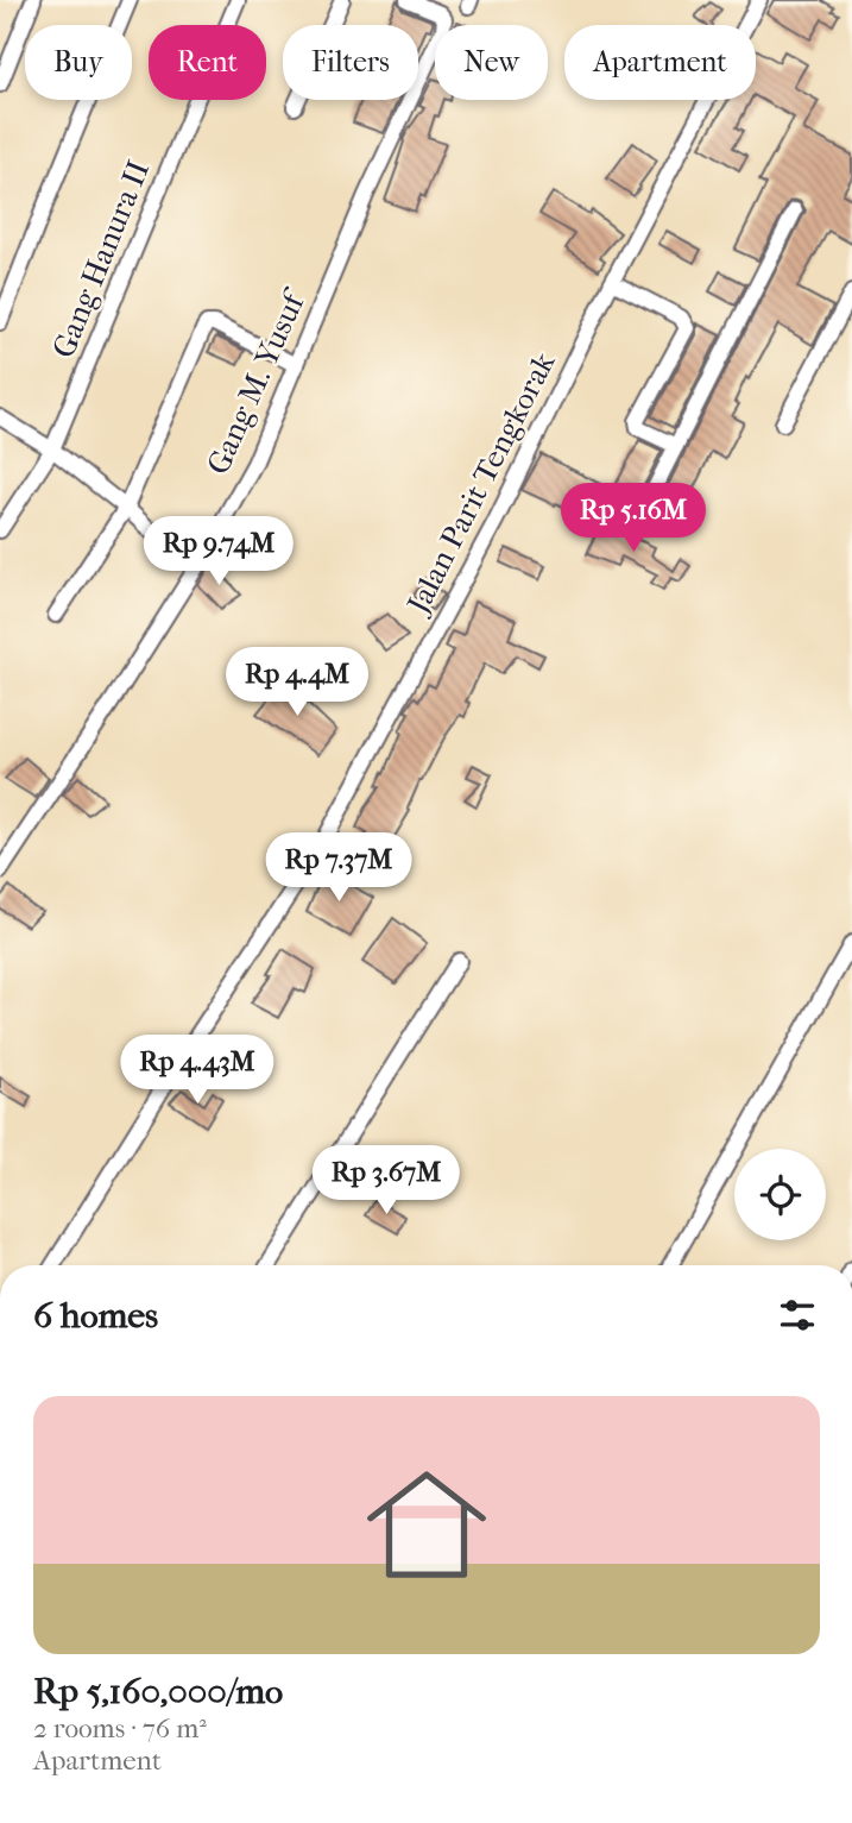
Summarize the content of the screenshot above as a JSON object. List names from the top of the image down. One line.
{"streets":{"street":["Gang Hanura II","Gang M. Yusuf","Jalan Parit Tengkorak"]},"page":{"chip":["Buy","Rent","Filters","New","Apartment"],"price":["Rp 5.16M","Rp 9.74M","Rp 4.4M","Rp 7.37M","Rp 4.43M","Rp 3.67M"],"heading":"6 homes","list":[{"name":"Rp 5,160,000/mo","note":"2 rooms · 76 m² · Apartment"}]}}
